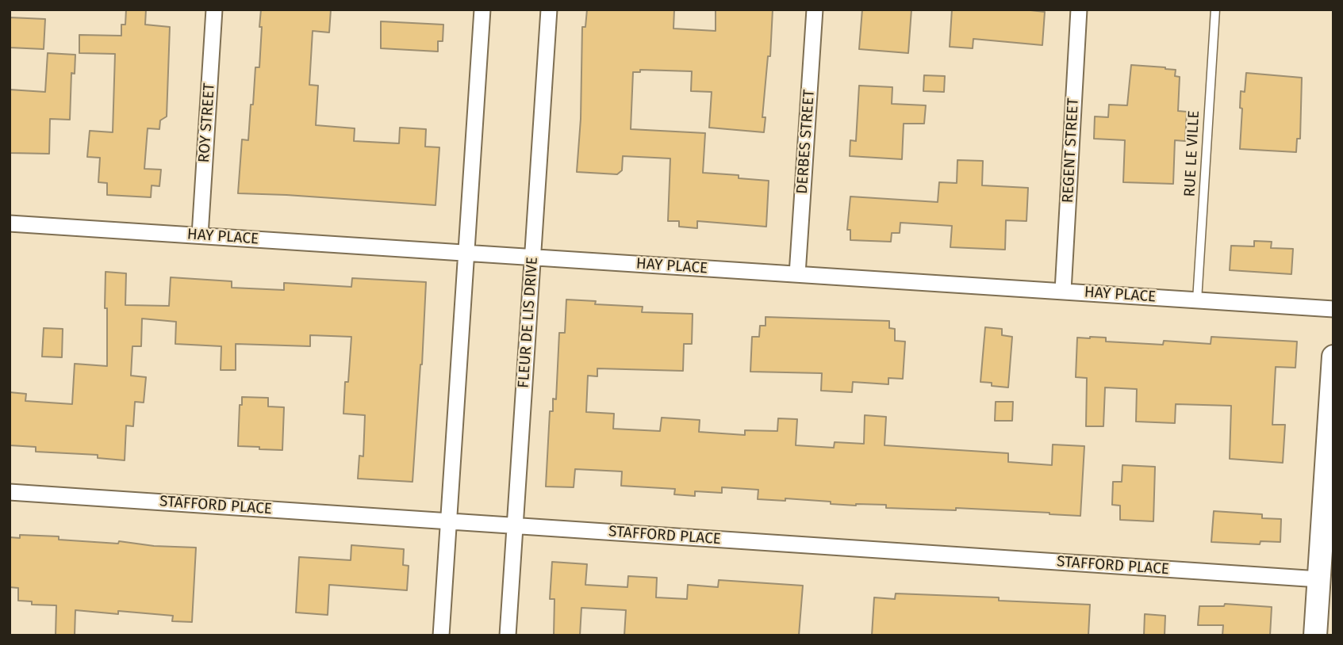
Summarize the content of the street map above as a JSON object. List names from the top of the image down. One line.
{"streets":{"street":["ROY STREET","DERBES STREET","REGENT STREET","HAY PLACE","FLEUR DE LIS DRIVE","STAFFORD PLACE"],"lane":["RUE LE VILLE"]},"crossings":[["ROY STREET","HAY PLACE"],["DERBES STREET","HAY PLACE"],["REGENT STREET","HAY PLACE"],["RUE LE VILLE","HAY PLACE"],["HAY PLACE","FLEUR DE LIS DRIVE"],["FLEUR DE LIS DRIVE","STAFFORD PLACE"]]}
